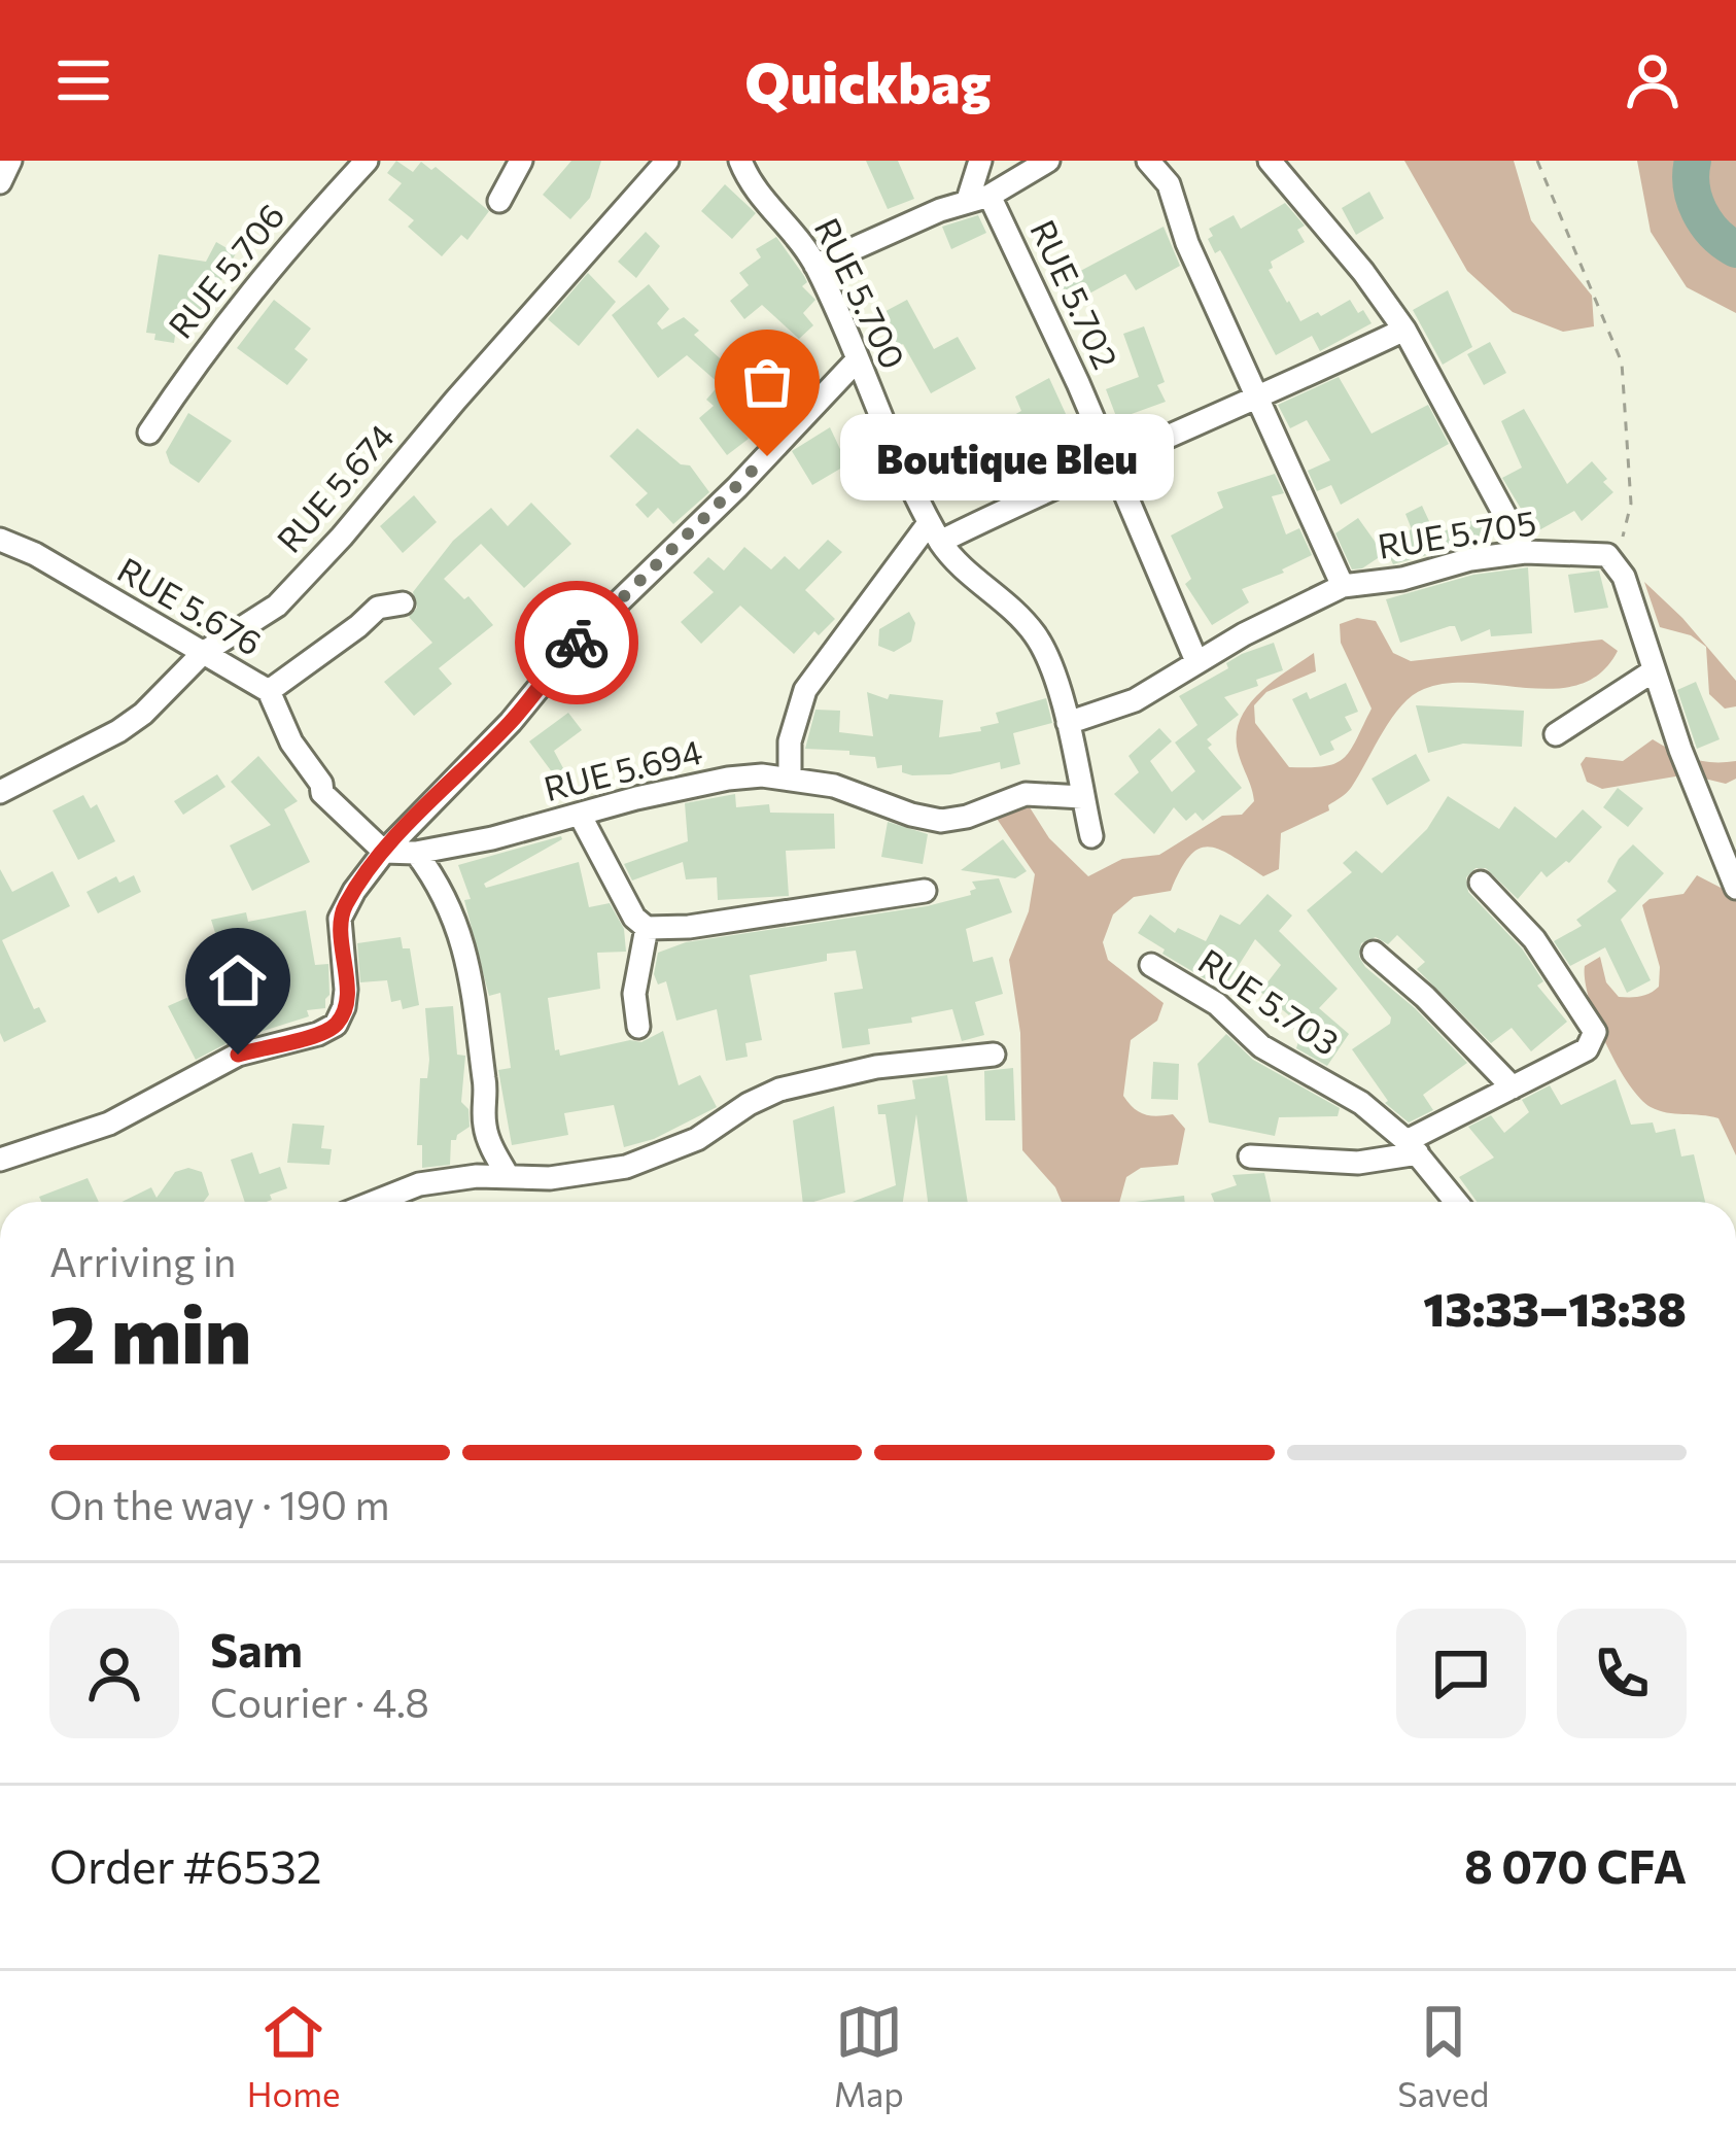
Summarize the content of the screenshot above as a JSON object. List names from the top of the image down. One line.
{"streets":{"street":["RUE 5.706","RUE 5.700","RUE 5.702","RUE 5.674","RUE 5.705","RUE 5.676","RUE 5.694","RUE 5.703"]},"crossings":[["RUE 5.700","RUE 5.705"],["RUE 5.700","RUE 5.694"],["RUE 5.702","RUE 5.705"],["RUE 5.674","RUE 5.676"],["RUE 5.676","RUE 5.694"]],"places":["Boutique Bleu"],"page":{"header":"Quickbag","bubble":"Boutique Bleu","heading":["2 min","Arriving in","13:33–13:38"],"panel":["Sam","Courier · 4.8","Order #6532","8 070 CFA"],"bar":"On the way · 190 m","tabs":["Home","Map","Saved"]}}
